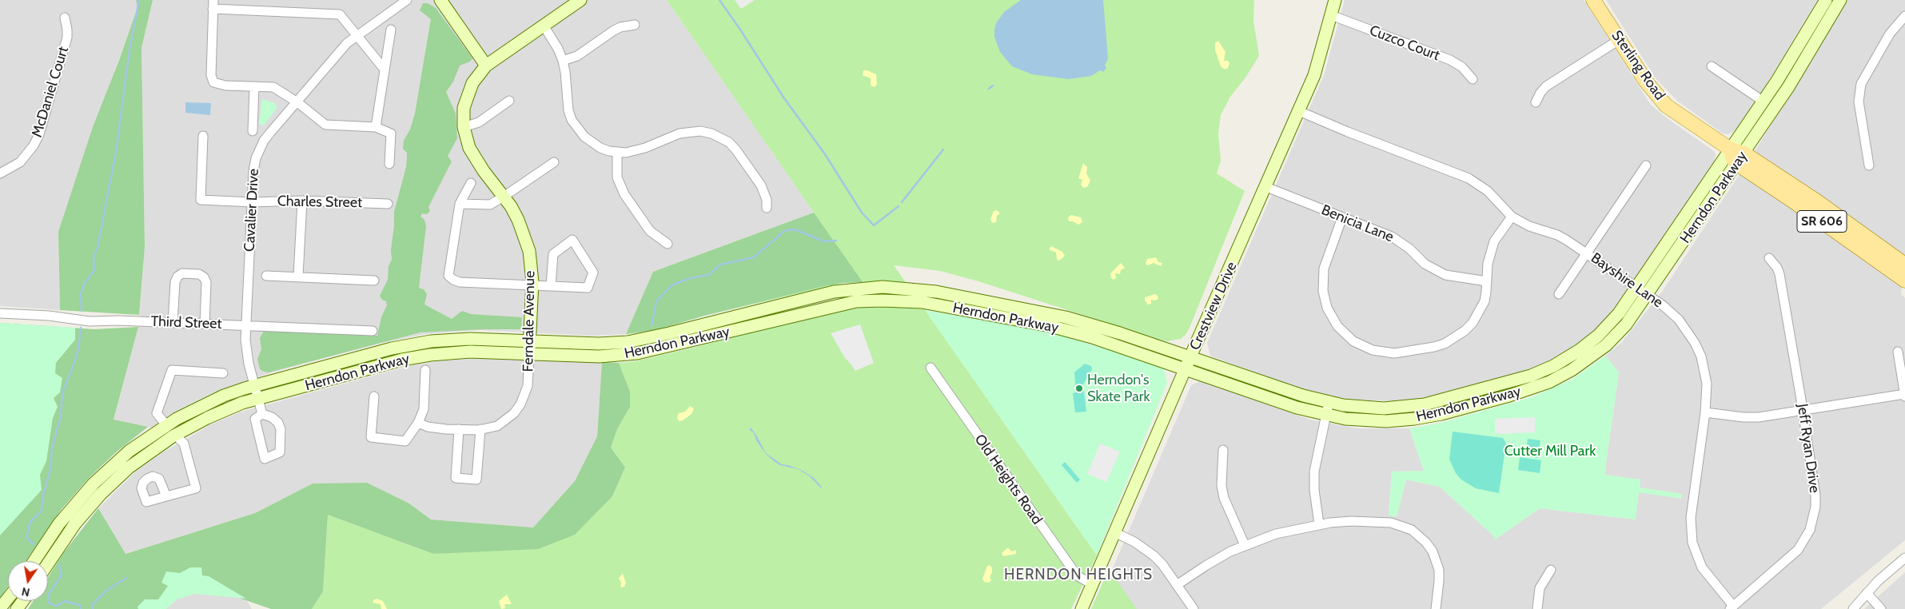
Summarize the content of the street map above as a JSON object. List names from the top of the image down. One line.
{"streets":{"main road":["Sterling Road","Herndon Parkway","SR 606","Crestview Drive","Ferndale Avenue"],"street":["Cuzco Court","McDaniel Court","Charles Street","Cavalier Drive","Benicia Lane","Bayshire Lane","Third Street","Jeff Ryan Drive","Old Heights Road"]},"crossings":[["Cuzco Court","Crestview Drive"],["Sterling Road","Herndon Parkway"],["Herndon Parkway","Cavalier Drive"],["Herndon Parkway","Bayshire Lane"],["Herndon Parkway","Crestview Drive"],["Herndon Parkway","Ferndale Avenue"],["Charles Street","Cavalier Drive"],["Cavalier Drive","Third Street"],["Benicia Lane","Crestview Drive"],["Bayshire Lane","Crestview Drive"],["Bayshire Lane","Jeff Ryan Drive"],["Crestview Drive","Old Heights Road"]],"districts":["HERNDON HEIGHTS"],"parks":["Cutter Mill Park"],"places":["Herndon's Skate Park"],"north":"bottom"}
